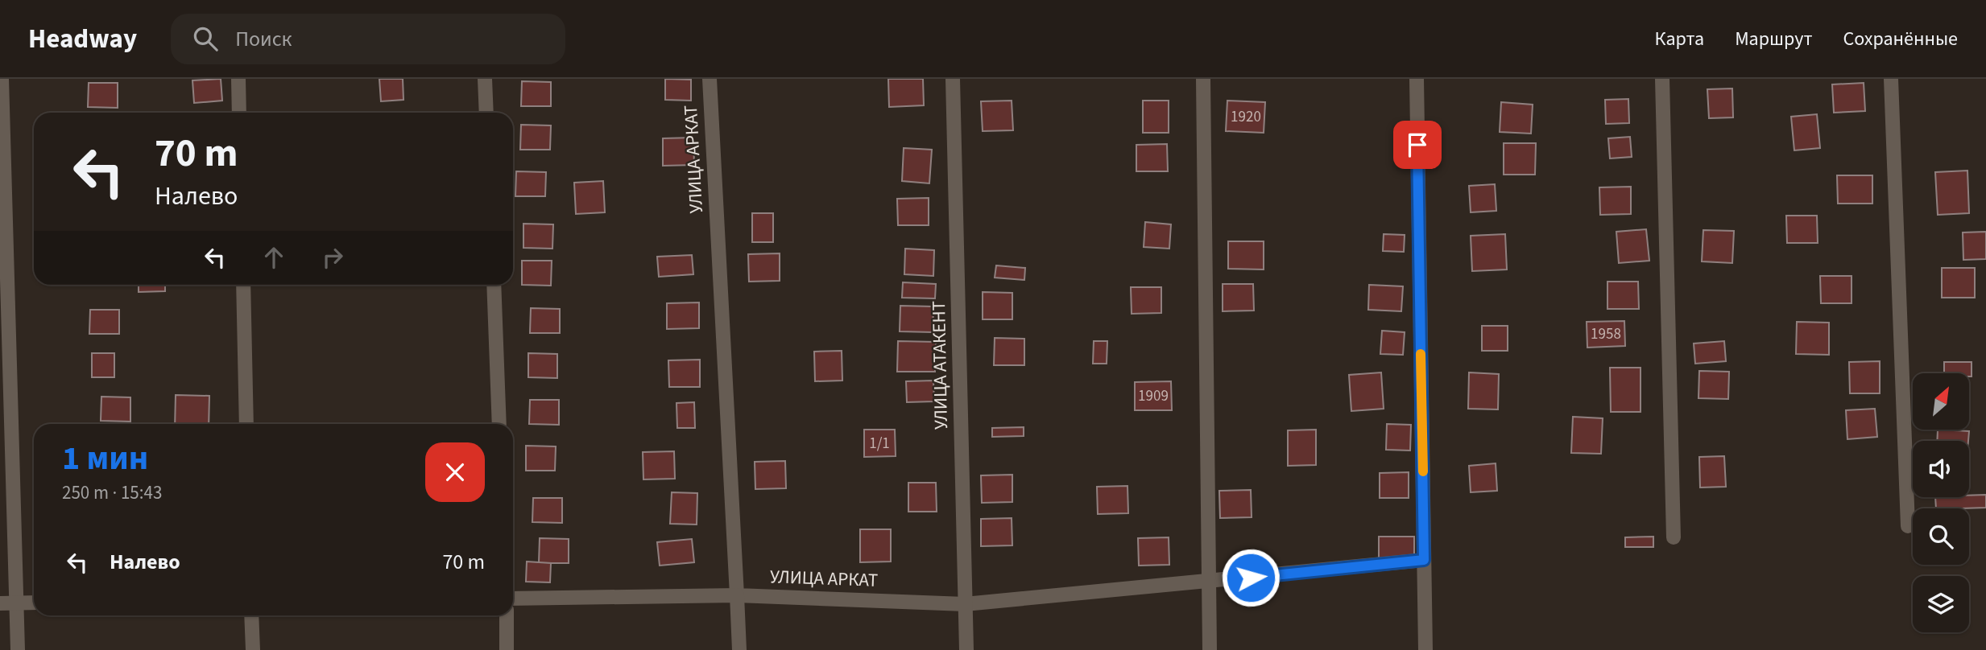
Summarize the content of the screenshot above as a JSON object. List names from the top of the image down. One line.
{"streets":{"street":["УЛИЦА АРКАТ","УЛИЦА АТАКЕНТ"]},"crossings":[["УЛИЦА АРКАТ","УЛИЦА АТАКЕНТ"]],"house_numbers":["1920","1958","1909","1/1"],"north":"top right","page":{"header":"Headway","search":"Поиск","nav":["Карта","Маршрут","Сохранённые"],"turn":["70 m","Налево"],"heading":["1 мин","250 m · 15:43"],"list":[{"name":"Налево","value":"70 m"}]}}
